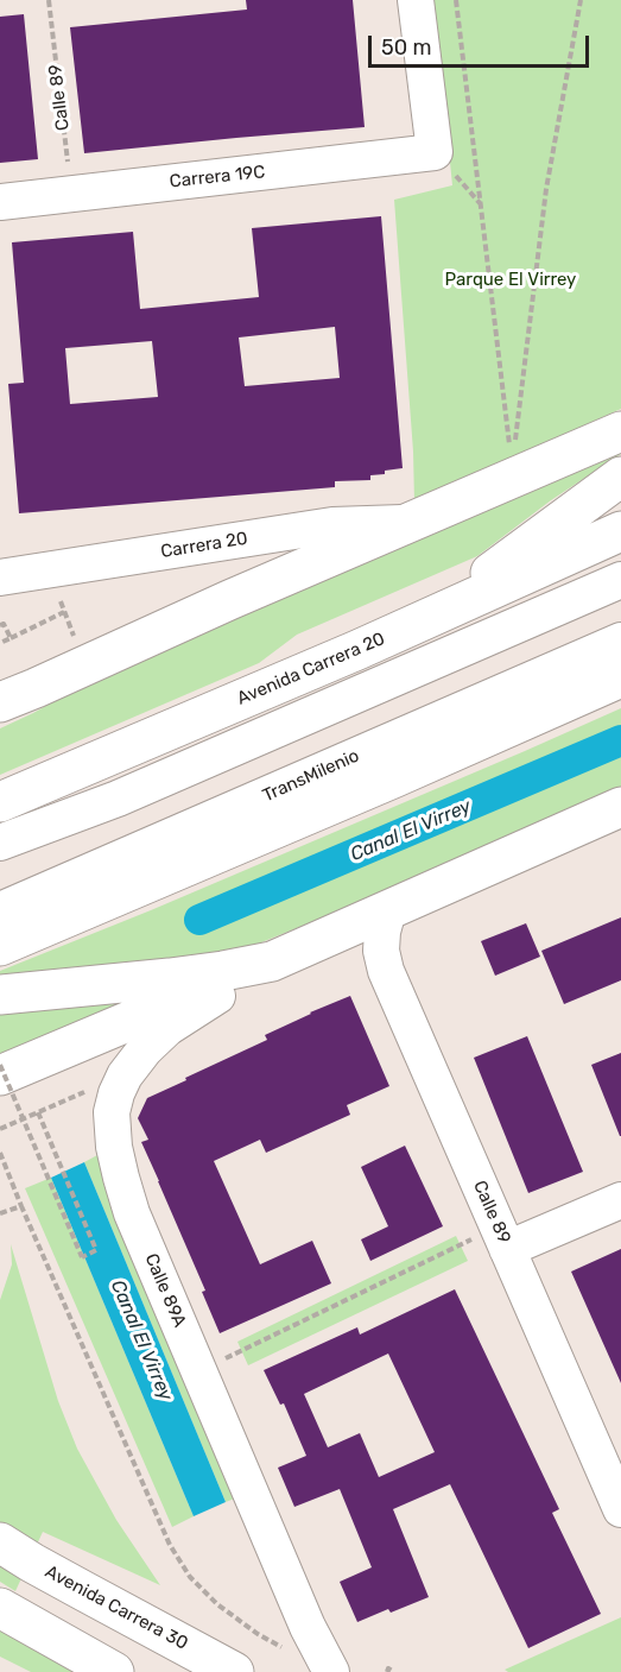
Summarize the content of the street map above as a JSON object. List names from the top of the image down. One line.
{"streets":{"main road":["Avenida Carrera 20","Avenida Carrera 30"],"street":["Calle 89","Carrera 19C","Carrera 20","TransMilenio","Calle 89A"]},"crossings":[["Calle 89","Carrera 19C"]],"water":["Canal El Virrey"],"parks":["Parque El Virrey"],"scale_bar":"50 m"}
